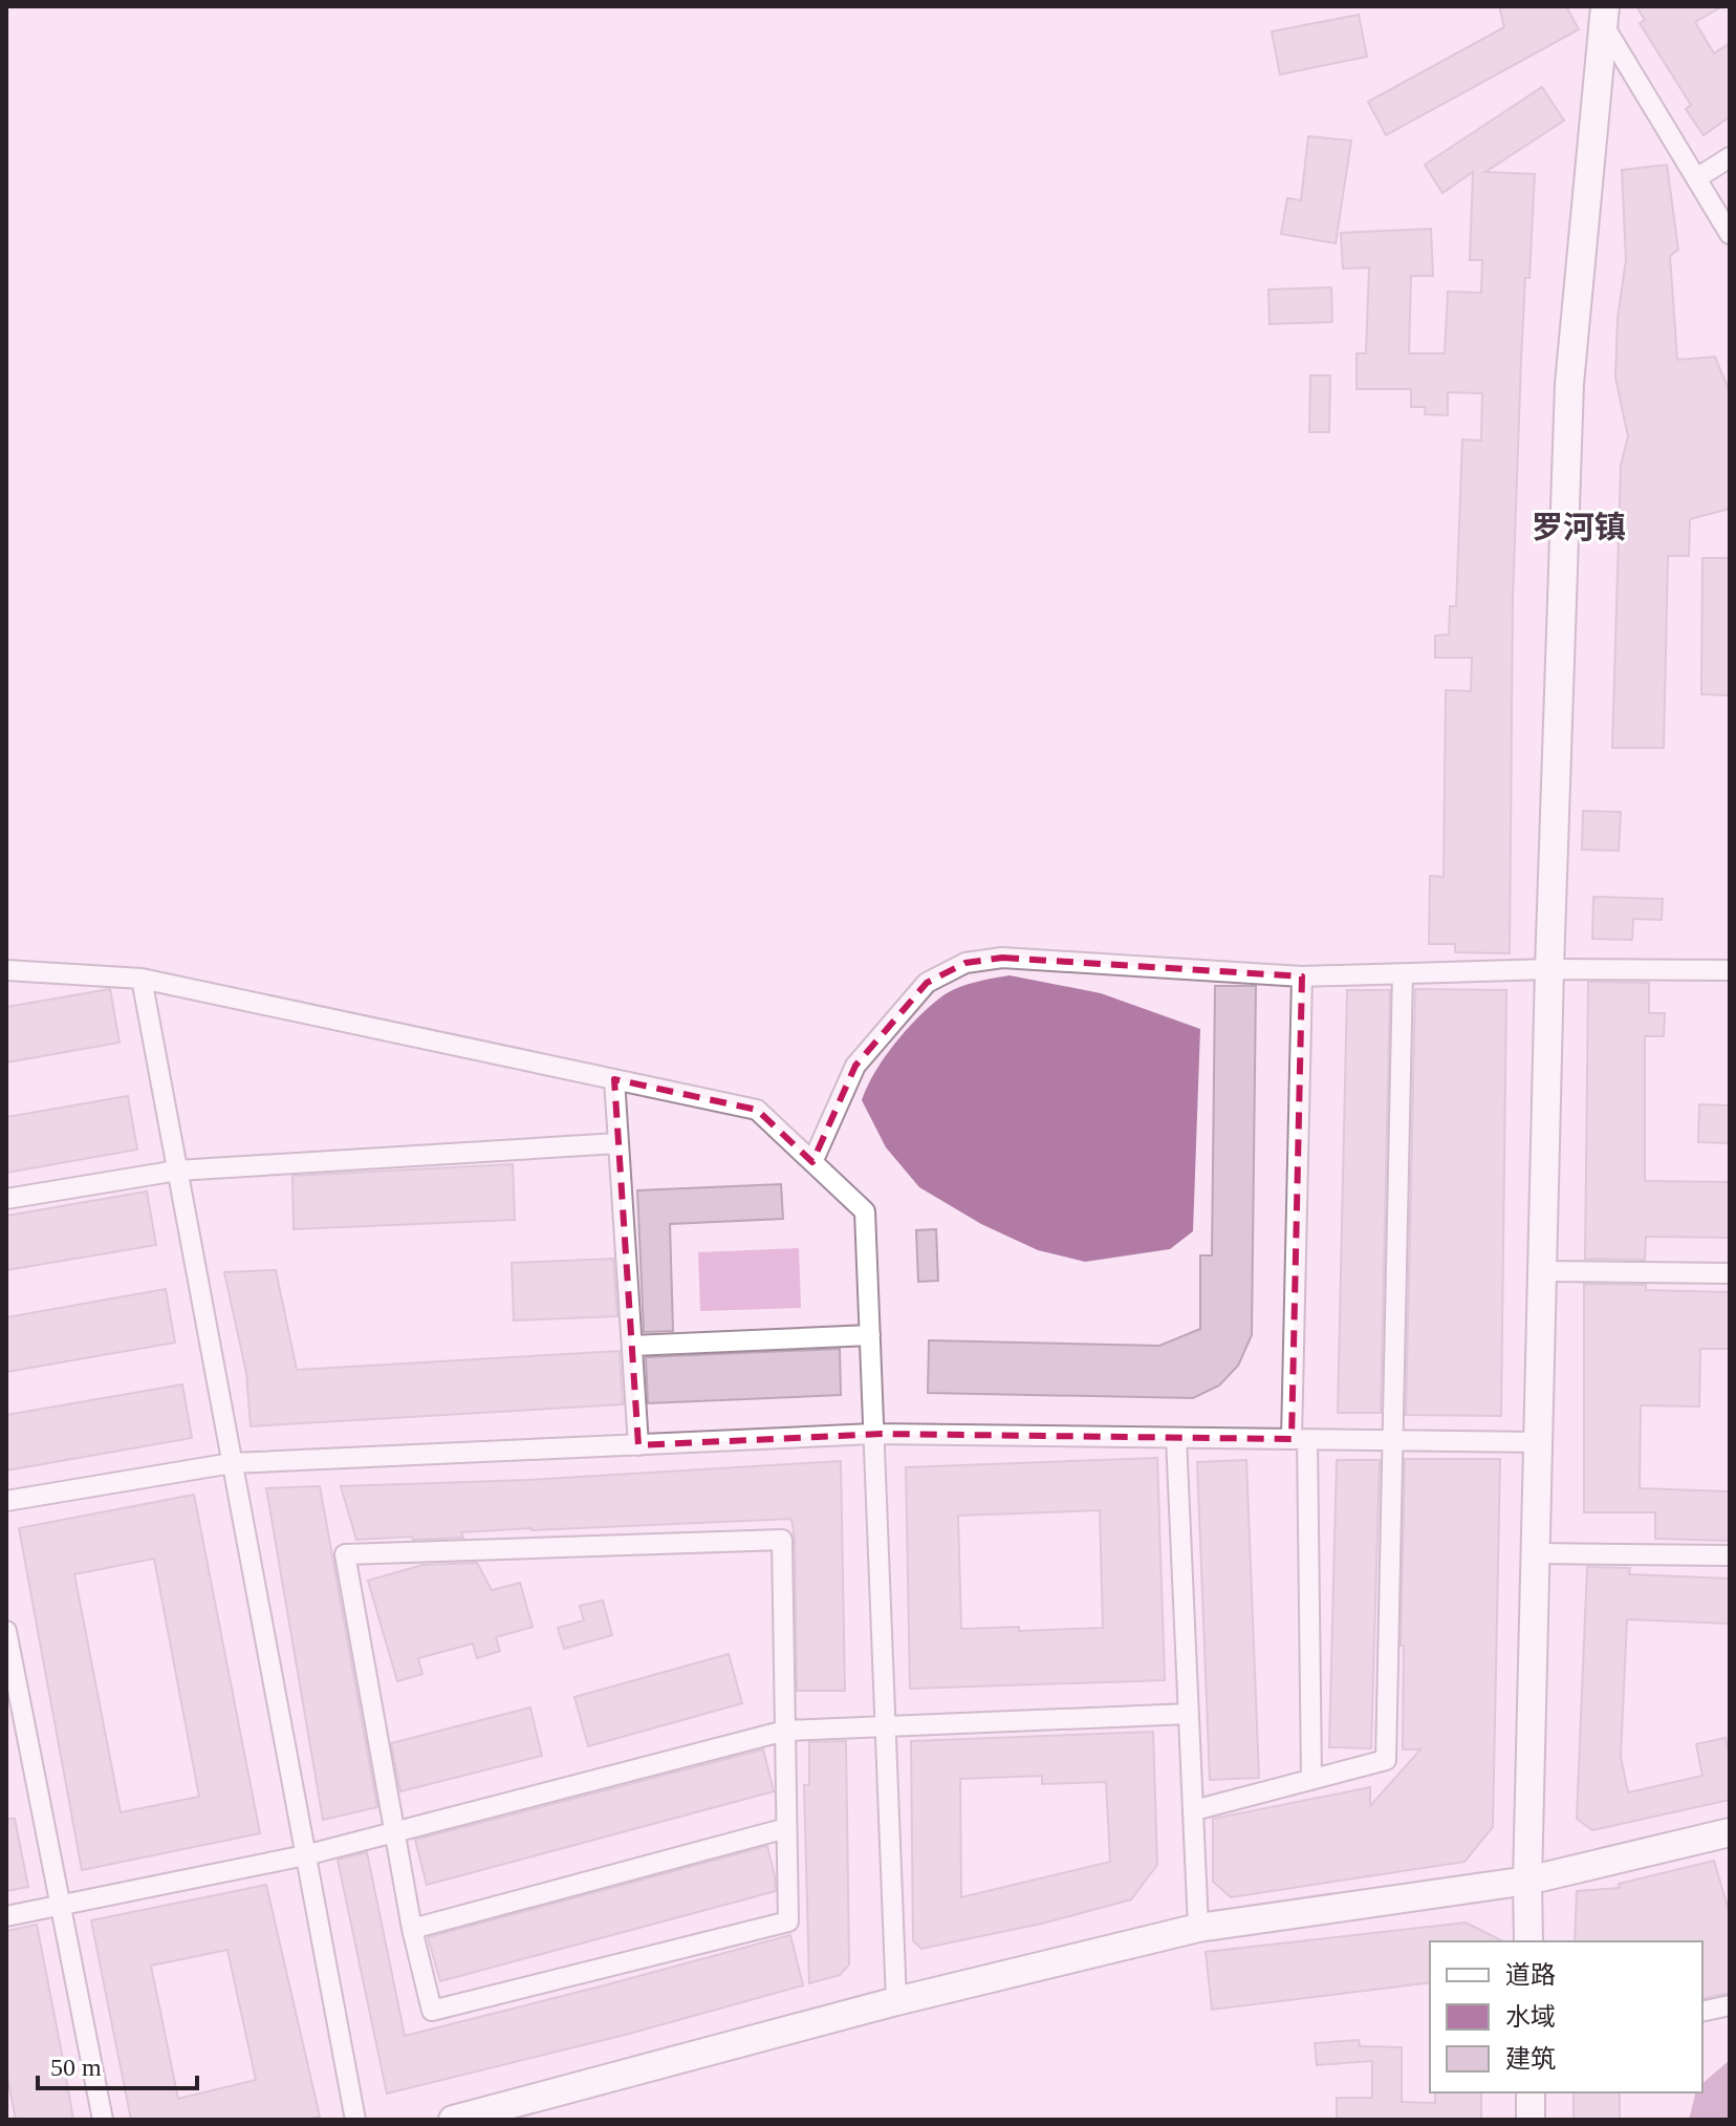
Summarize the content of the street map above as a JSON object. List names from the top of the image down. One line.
{"districts":["罗河镇"],"legend":["道路","水域","建筑"],"scale_bar":"50 m"}
